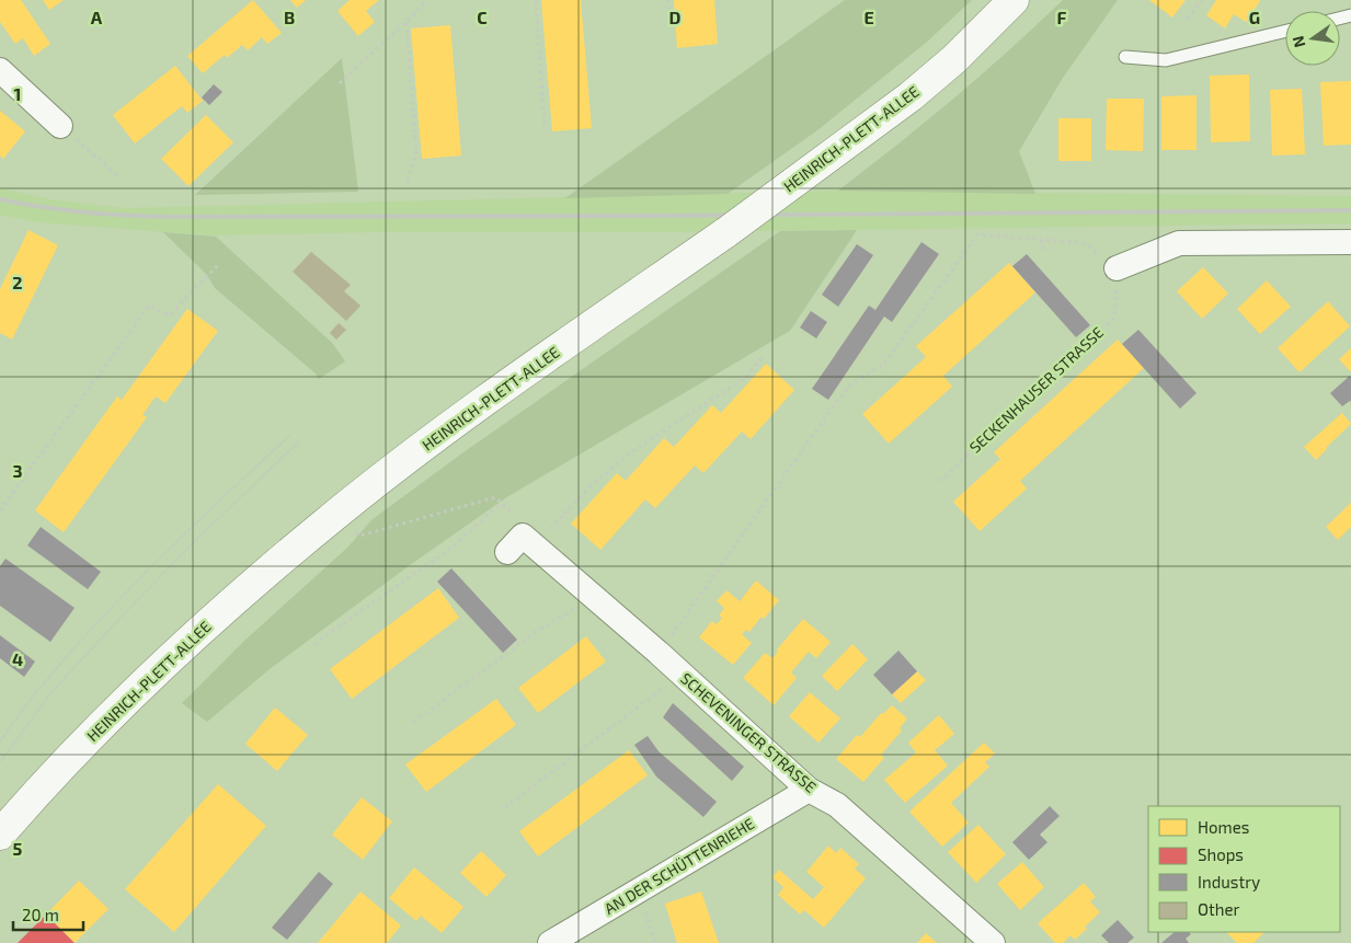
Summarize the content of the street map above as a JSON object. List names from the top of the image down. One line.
{"streets":{"main road":["HEINRICH-PLETT-ALLEE"],"street":["SCHEVENINGER STRASSE","AN DER SCHÜTTENRIEHE"],"path":["SECKENHAUSER STRASSE"]},"crossings":[["SCHEVENINGER STRASSE","AN DER SCHÜTTENRIEHE"]],"legend":["Homes","Shops","Industry","Other"],"scale_bar":"20 m","north":"left","grid":{"columns":["A","B","C","D","E","F","G"],"rows":["1","2","3","4","5"]}}
